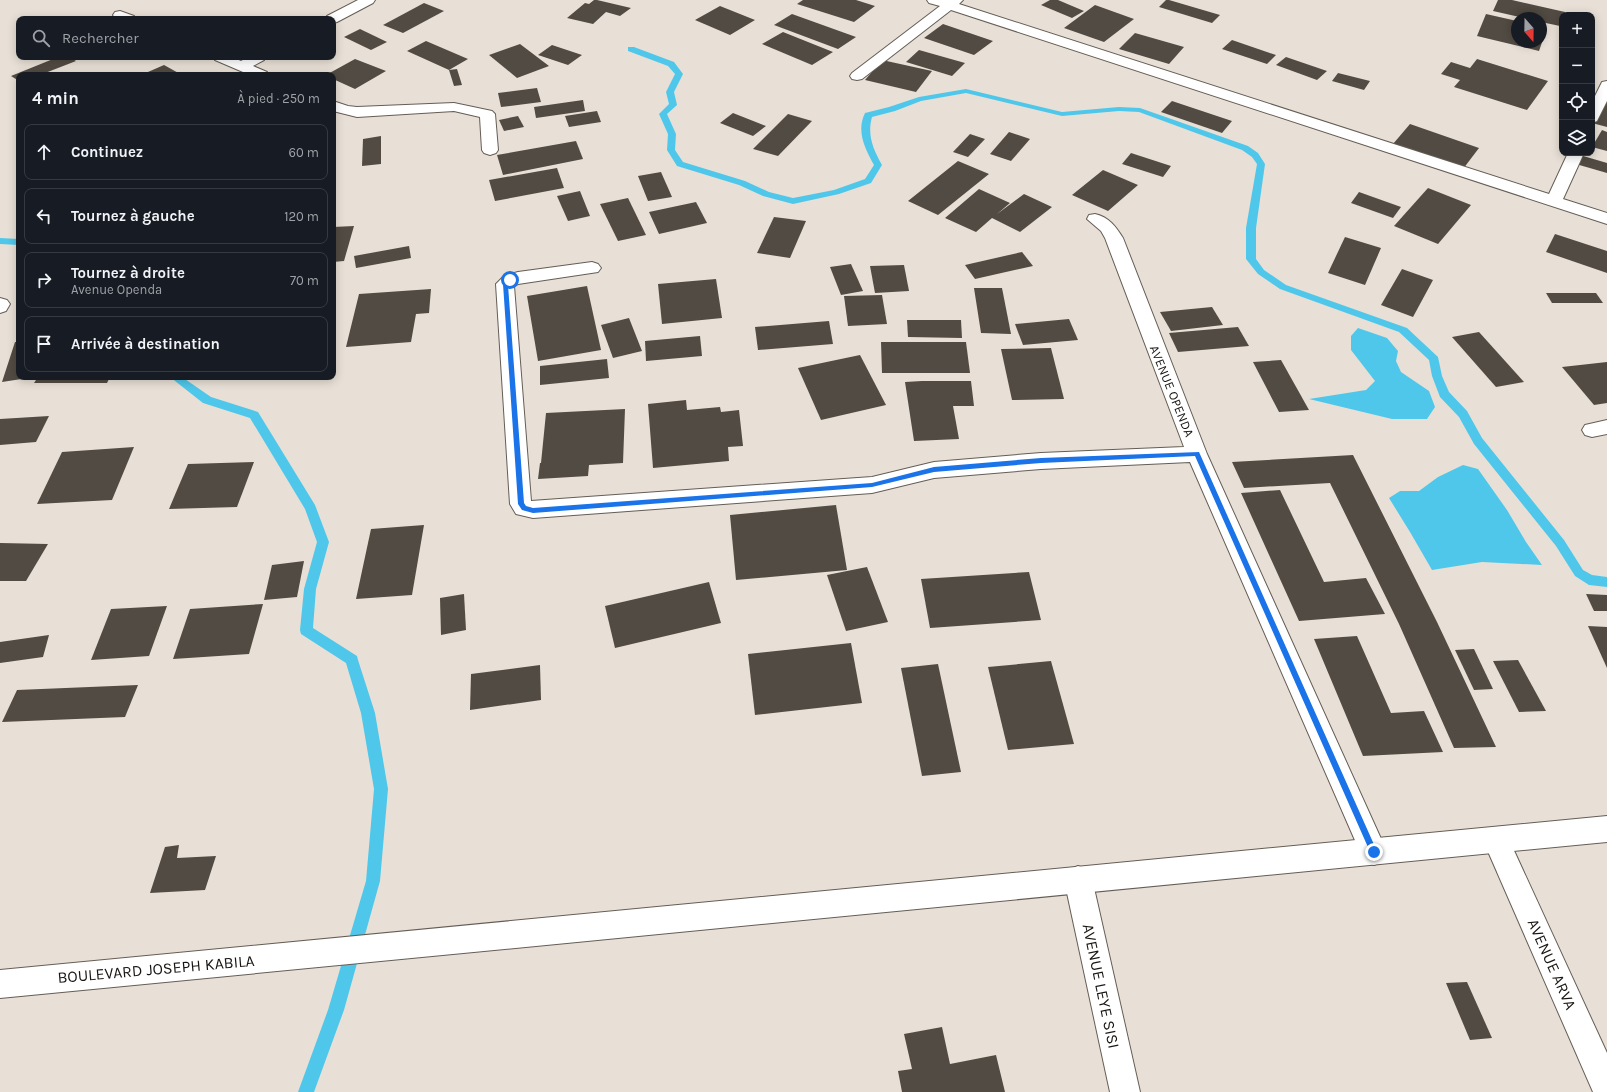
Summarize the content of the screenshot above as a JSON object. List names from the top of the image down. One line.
{"streets":{"street":["AVENUE OPENDA","AVENUE ARVA","BOULEVARD JOSEPH KABILA","AVENUE LEYE SISI"]},"crossings":[["AVENUE OPENDA","BOULEVARD JOSEPH KABILA"],["AVENUE ARVA","BOULEVARD JOSEPH KABILA"],["BOULEVARD JOSEPH KABILA","AVENUE LEYE SISI"]],"north":"bottom","page":{"map_buttons":["+","−"],"search":"Rechercher","heading":["4 min","À pied · 250 m"],"list":[["Continuez","60 m"],["Tournez à gauche","120 m"],["Tournez à droite","Avenue Openda","70 m"],"Arrivée à destination"]}}
